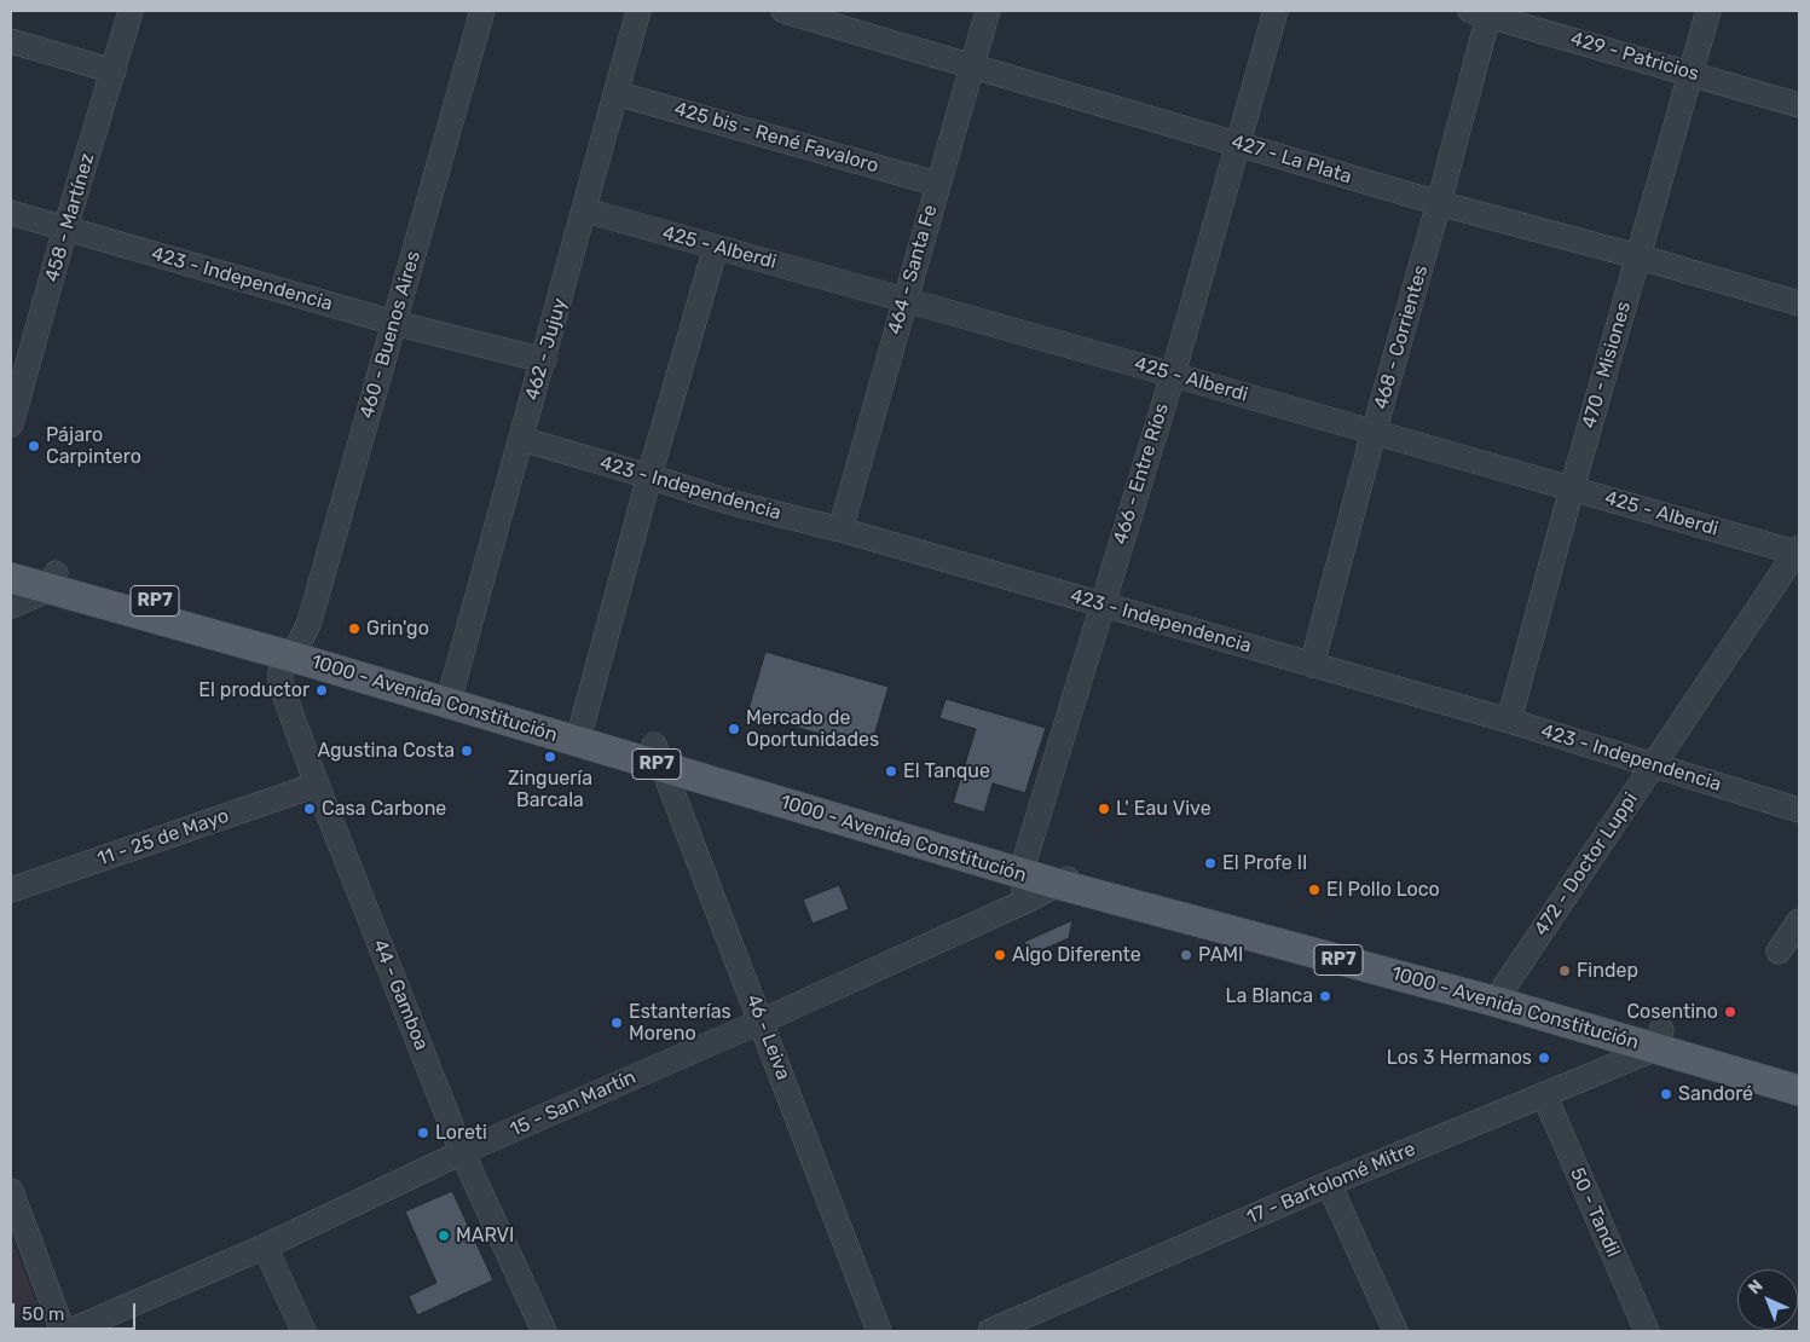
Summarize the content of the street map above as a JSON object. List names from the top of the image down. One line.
{"streets":{"main road":["RP7","1000 - Avenida Constitución"],"street":["429 - Patricios","425 bis - René Favaloro","427 - La Plata","458 - Martínez","425 - Alberdi","464 - Santa Fe","423 - Independencia","460 - Buenos Aires","468 - Corrientes","462 - Jujuy","470 - Misiones","466 - Entre Ríos","11 - 25 de Mayo","472 - Doctor Luppi","44 - Gamboa","46 - Leiva","15 - San Martín","17 - Bartolomé Mitre","50 - Tandil"]},"crossings":[["429 - Patricios","468 - Corrientes"],["429 - Patricios","470 - Misiones"],["425 bis - René Favaloro","464 - Santa Fe"],["425 bis - René Favaloro","462 - Jujuy"],["427 - La Plata","464 - Santa Fe"],["427 - La Plata","468 - Corrientes"],["427 - La Plata","470 - Misiones"],["427 - La Plata","466 - Entre Ríos"],["458 - Martínez","423 - Independencia"],["425 - Alberdi","464 - Santa Fe"],["425 - Alberdi","468 - Corrientes"],["425 - Alberdi","462 - Jujuy"],["425 - Alberdi","470 - Misiones"],["425 - Alberdi","466 - Entre Ríos"],["425 - Alberdi","472 - Doctor Luppi"],["464 - Santa Fe","423 - Independencia"],["423 - Independencia","460 - Buenos Aires"],["423 - Independencia","468 - Corrientes"],["423 - Independencia","462 - Jujuy"],["423 - Independencia","470 - Misiones"],["423 - Independencia","466 - Entre Ríos"],["423 - Independencia","472 - Doctor Luppi"],["460 - Buenos Aires","1000 - Avenida Constitución"],["460 - Buenos Aires","44 - Gamboa"],["462 - Jujuy","1000 - Avenida Constitución"],["466 - Entre Ríos","1000 - Avenida Constitución"],["466 - Entre Ríos","15 - San Martín"],["1000 - Avenida Constitución","472 - Doctor Luppi"],["1000 - Avenida Constitución","44 - Gamboa"],["1000 - Avenida Constitución","46 - Leiva"],["1000 - Avenida Constitución","15 - San Martín"],["1000 - Avenida Constitución","17 - Bartolomé Mitre"],["11 - 25 de Mayo","44 - Gamboa"],["44 - Gamboa","15 - San Martín"],["46 - Leiva","15 - San Martín"],["17 - Bartolomé Mitre","50 - Tandil"]],"places":["Pájaro Carpintero","Grin'go","El productor","Mercado de Oportunidades","Agustina Costa","Zinguería Barcala","El Tanque","Casa Carbone","L' Eau Vive","El Profe II","El Pollo Loco","Algo Diferente","PAMI","Findep","La Blanca","Cosentino","Estanterías Moreno","Los 3 Hermanos","Sandoré","Loreti","MARVI"],"scale_bar":"50 m","north":"top left"}
